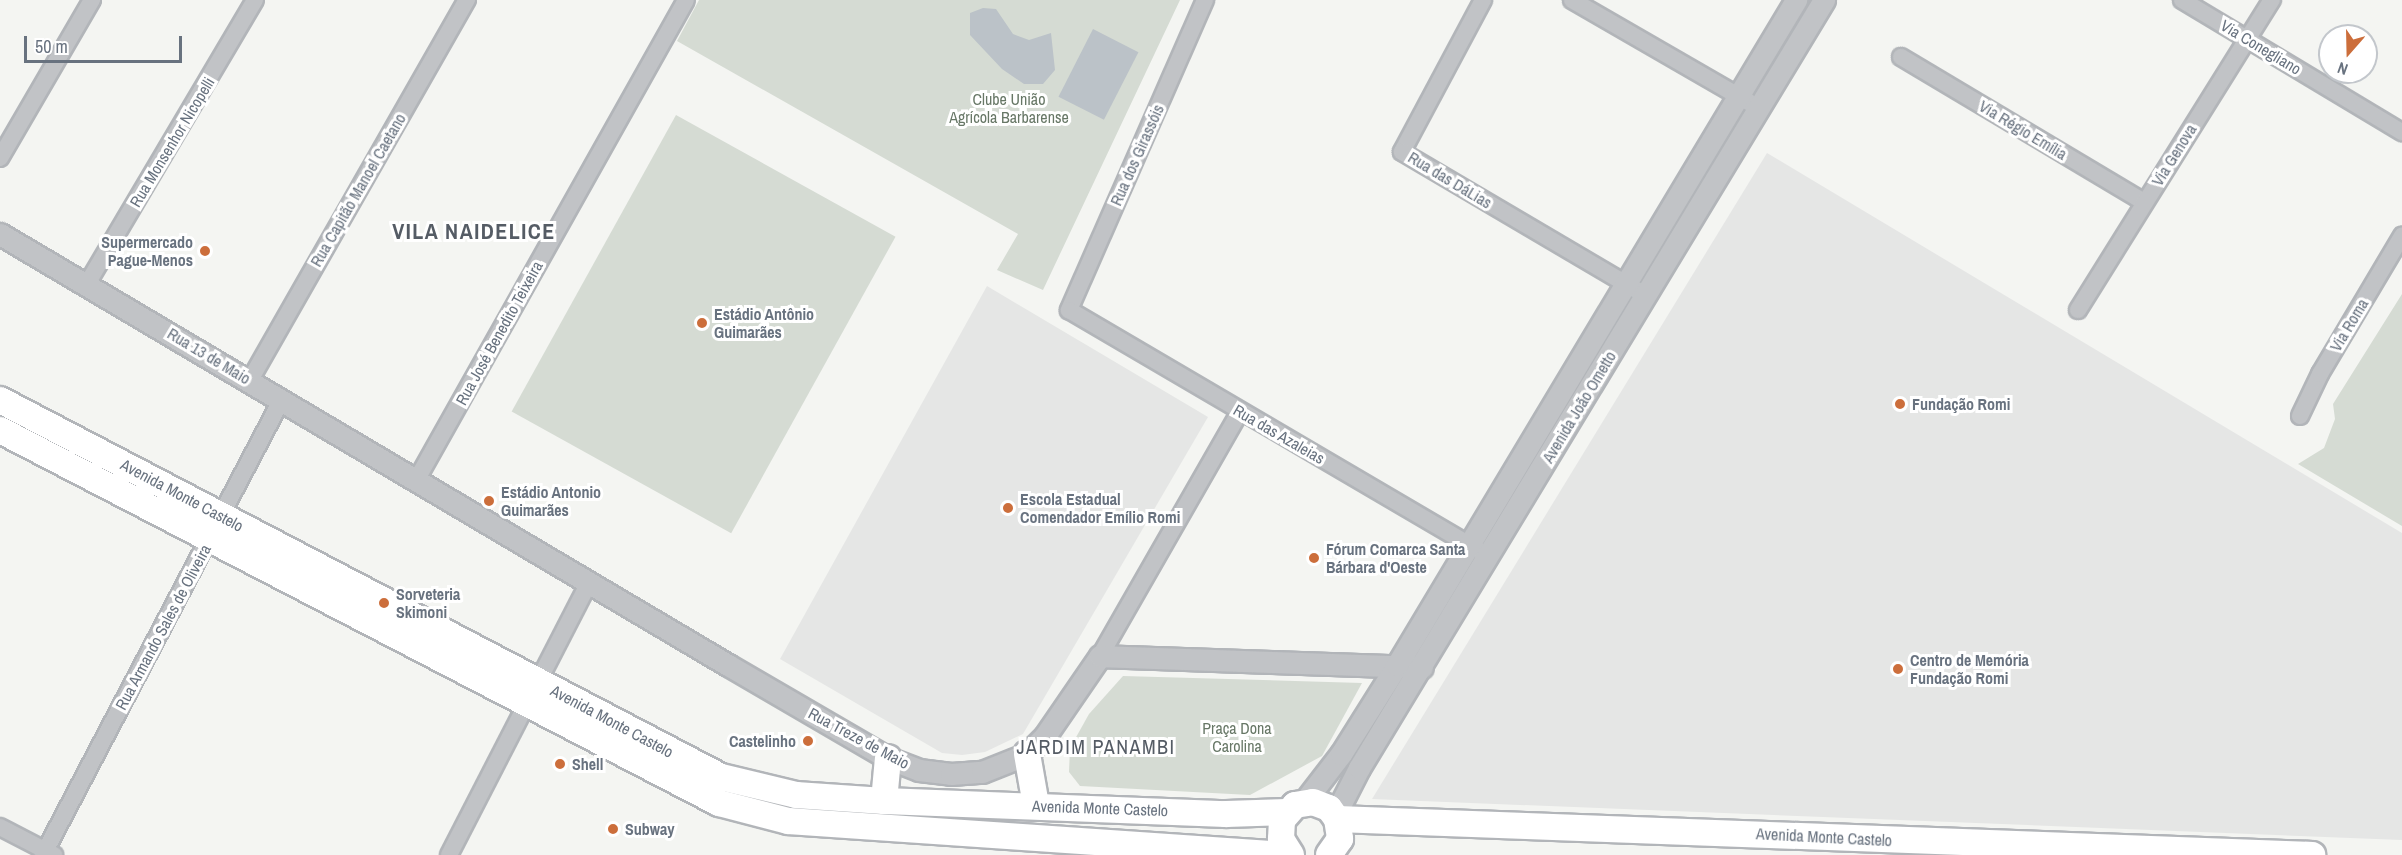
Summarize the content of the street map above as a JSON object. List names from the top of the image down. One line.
{"streets":{"main road":["Avenida Monte Castelo"],"street":["Via Conegliano","Via Régio Emília","Rua Monsenhor Nicopelli","Rua dos Girassóis","Via Genova","Rua das DáLias","Rua Capitão Manoel Caetano","Via Roma","Rua José Benedito Teixeira","Rua 13 de Maio","Avenida João Ometto","Rua das Azaleias","Rua Armando Sales de Oliveira","Rua Treze de Maio"]},"crossings":[["Via Conegliano","Via Genova"],["Via Régio Emília","Via Genova"],["Rua Monsenhor Nicopelli","Rua 13 de Maio"],["Rua dos Girassóis","Rua das Azaleias"],["Rua das DáLias","Avenida João Ometto"],["Rua Capitão Manoel Caetano","Rua 13 de Maio"],["Rua José Benedito Teixeira","Rua 13 de Maio"],["Rua José Benedito Teixeira","Rua Treze de Maio"],["Rua 13 de Maio","Rua Armando Sales de Oliveira"],["Rua 13 de Maio","Rua Treze de Maio"],["Avenida João Ometto","Rua das Azaleias"],["Avenida João Ometto","Avenida Monte Castelo"],["Rua das Azaleias","Rua Treze de Maio"],["Avenida Monte Castelo","Rua Armando Sales de Oliveira"]],"districts":["VILA NAIDELICE","JARDIM PANAMBI"],"parks":["Clube União Agrícola Barbarense","Praça Dona Carolina"],"places":["Supermercado Pague-Menos","Estádio Antônio Guimarães","Fundação Romi","Estádio Antonio Guimarães","Escola Estadual Comendador Emílio Romi","Fórum Comarca Santa Bárbara d'Oeste","Sorveteria Skimoni","Centro de Memória Fundação Romi","Castelinho","Shell","Subway"],"scale_bar":"50 m","north":"bottom"}
